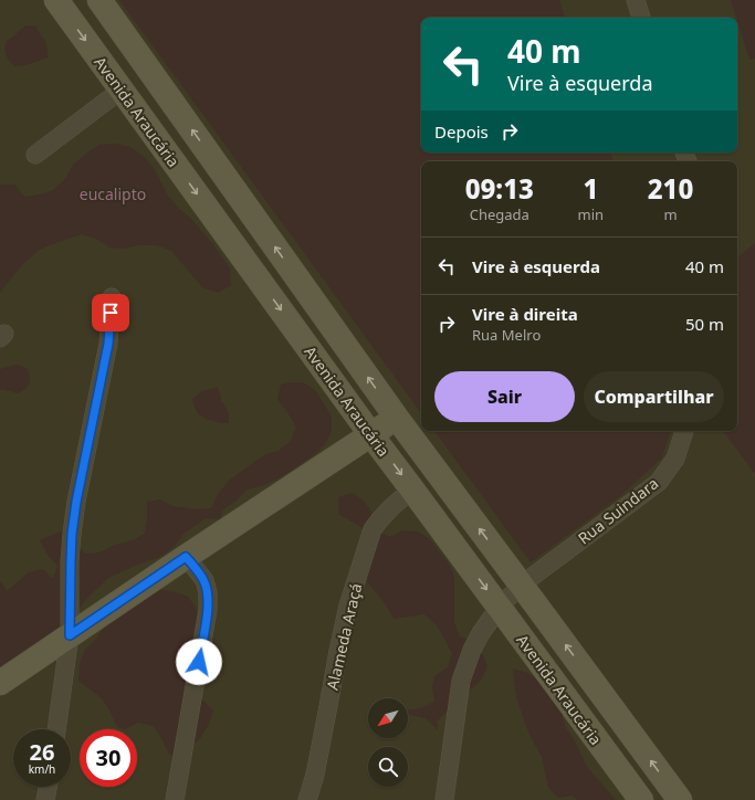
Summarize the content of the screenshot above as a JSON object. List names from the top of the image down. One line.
{"streets":{"street":["Avenida Araucária","Rua Suindara","Alameda Araçá"]},"crossings":[["Avenida Araucária","Rua Suindara"],["Avenida Araucária","Alameda Araçá"]],"parks":["eucalipto"],"north":"bottom left","page":{"turn":["40 m","Vire à esquerda"],"then":"Depois","eta":["09:13","Chegada","1","min","210","m"],"list":[{"name":"Vire à esquerda","value":"40 m"},{"name":"Vire à direita","note":"Rua Melro","value":"50 m"}],"buttons":["Sair","Compartilhar"],"speed":"26 km/h","limit":"30"}}
